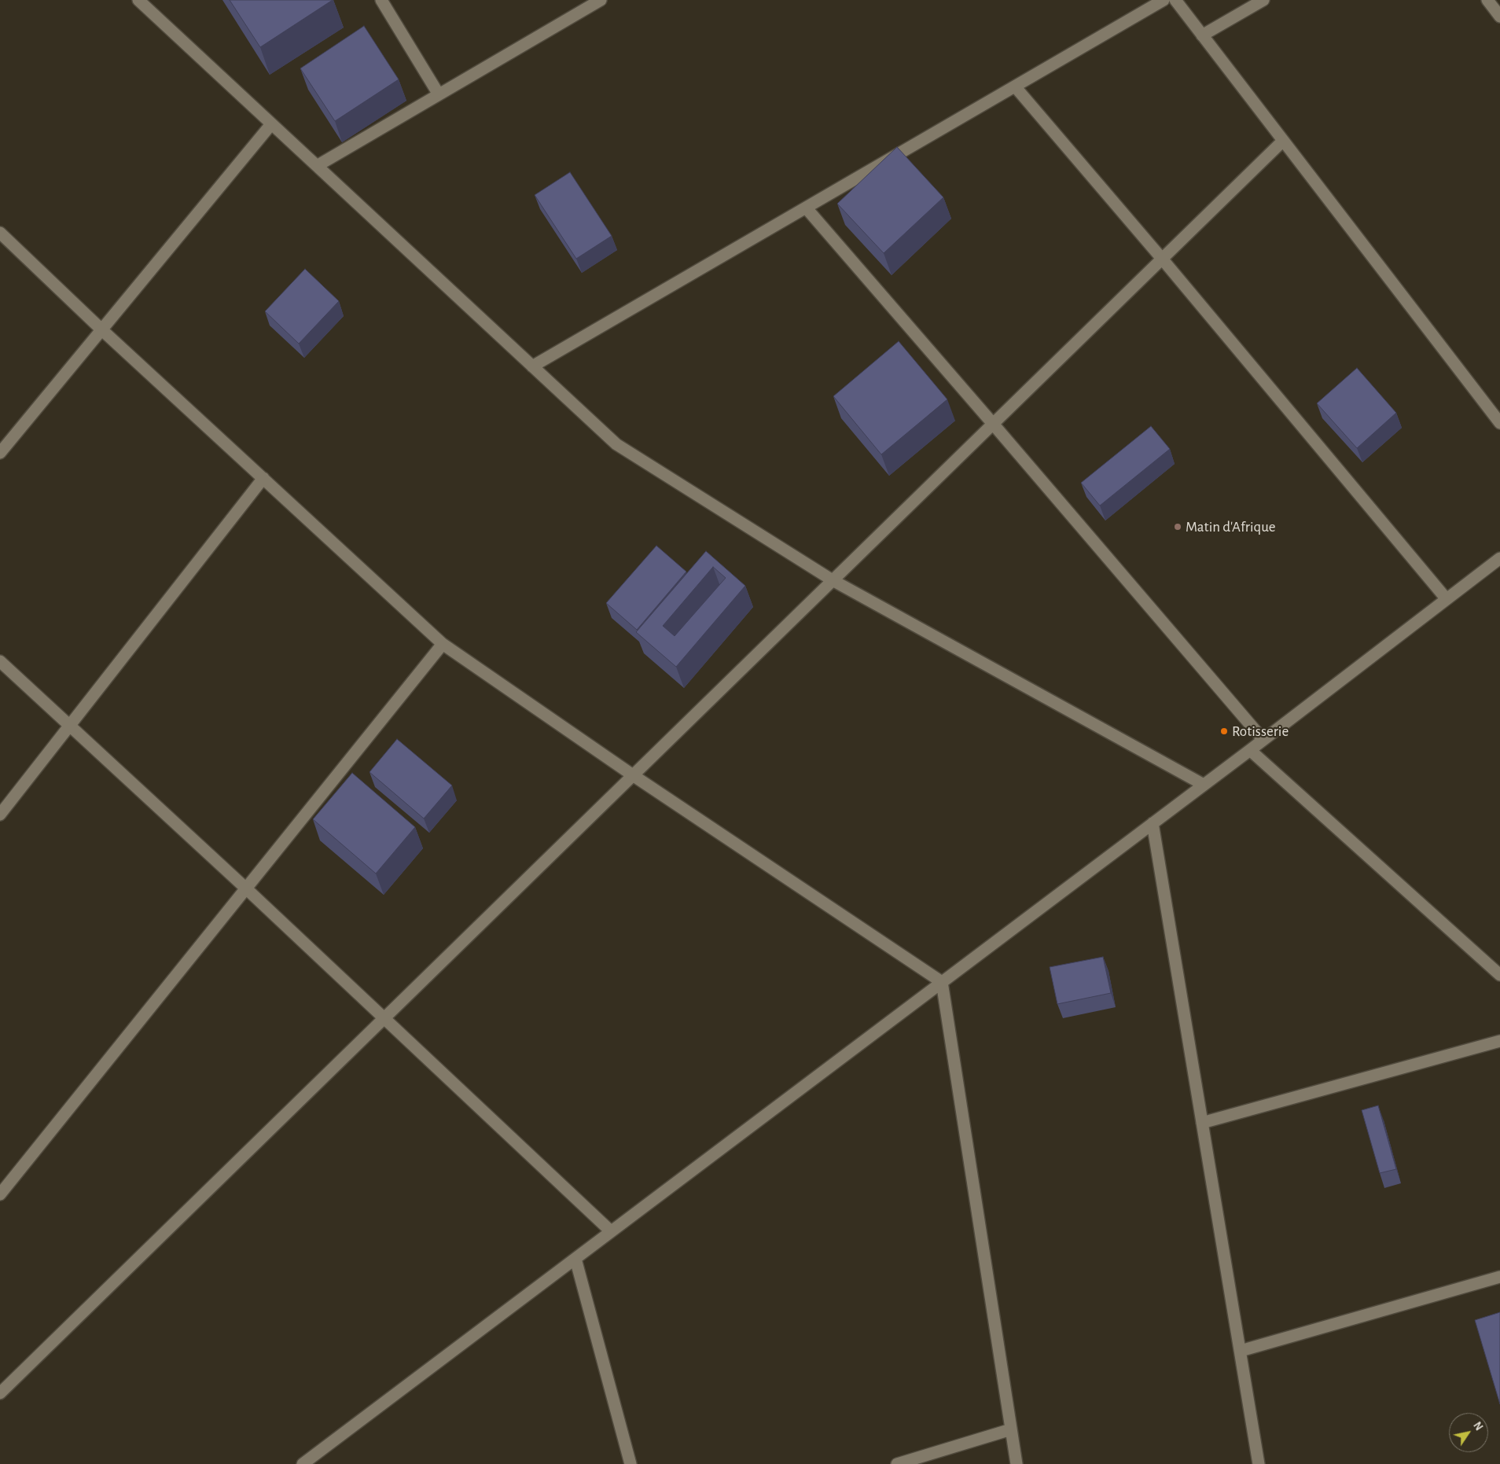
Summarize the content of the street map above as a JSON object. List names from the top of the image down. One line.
{"places":["Matin d'Afrique","Rotisserie"],"north":"top right"}
